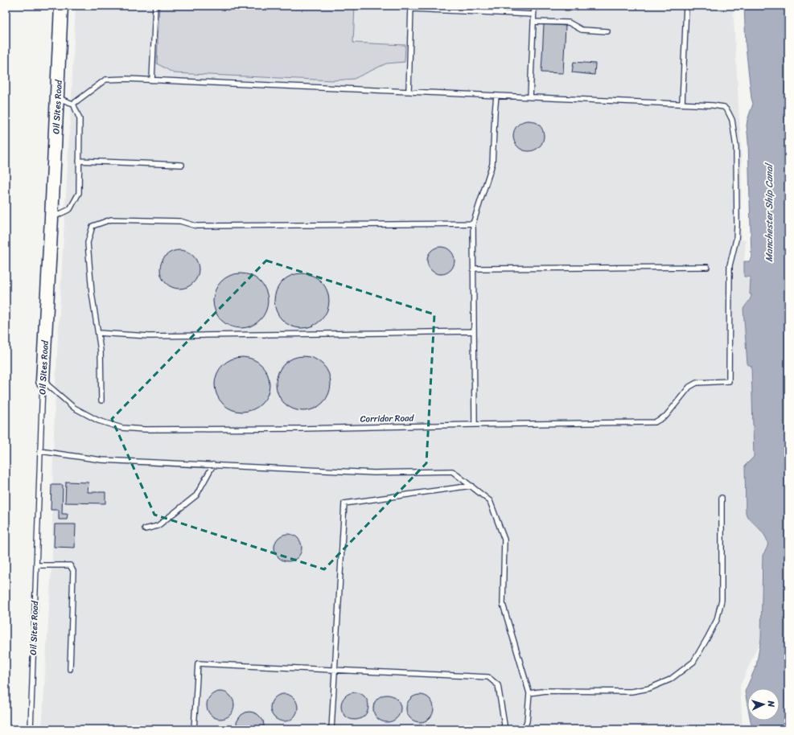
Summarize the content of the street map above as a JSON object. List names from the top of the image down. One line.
{"streets":{"street":["Oil Sites Road"],"lane":["Corridor Road"]},"crossings":[["Oil Sites Road","Corridor Road"]],"water":["Manchester Ship Canal"],"north":"right"}
